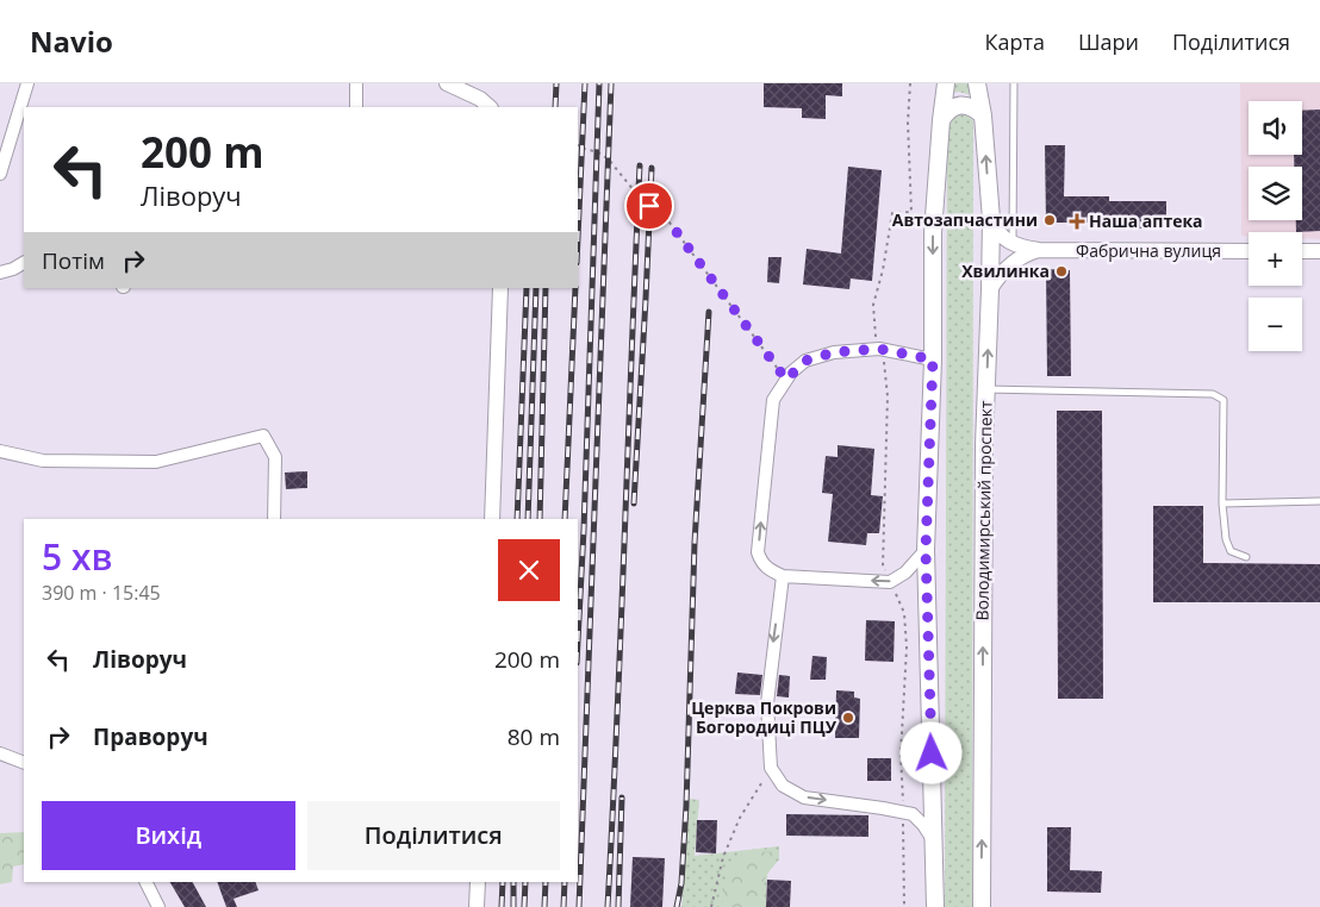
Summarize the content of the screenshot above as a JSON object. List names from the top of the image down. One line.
{"streets":{"main road":["Володимирський проспект"],"street":["Фабрична вулиця"]},"places":{"other":["Автозапчастини","Хвилинка","Церква Покрови Богородиці ПЦУ"],"health":["Наша аптека"]},"page":{"header":"Navio","nav":["Карта","Шари","Поділитися"],"map_buttons":["+","−"],"turn":["200 m","Ліворуч"],"then":"Потім","heading":["5 хв","390 m · 15:45"],"list":[{"name":"Ліворуч","value":"200 m"},{"name":"Праворуч","value":"80 m"}],"buttons":["Вихід","Поділитися"]}}
